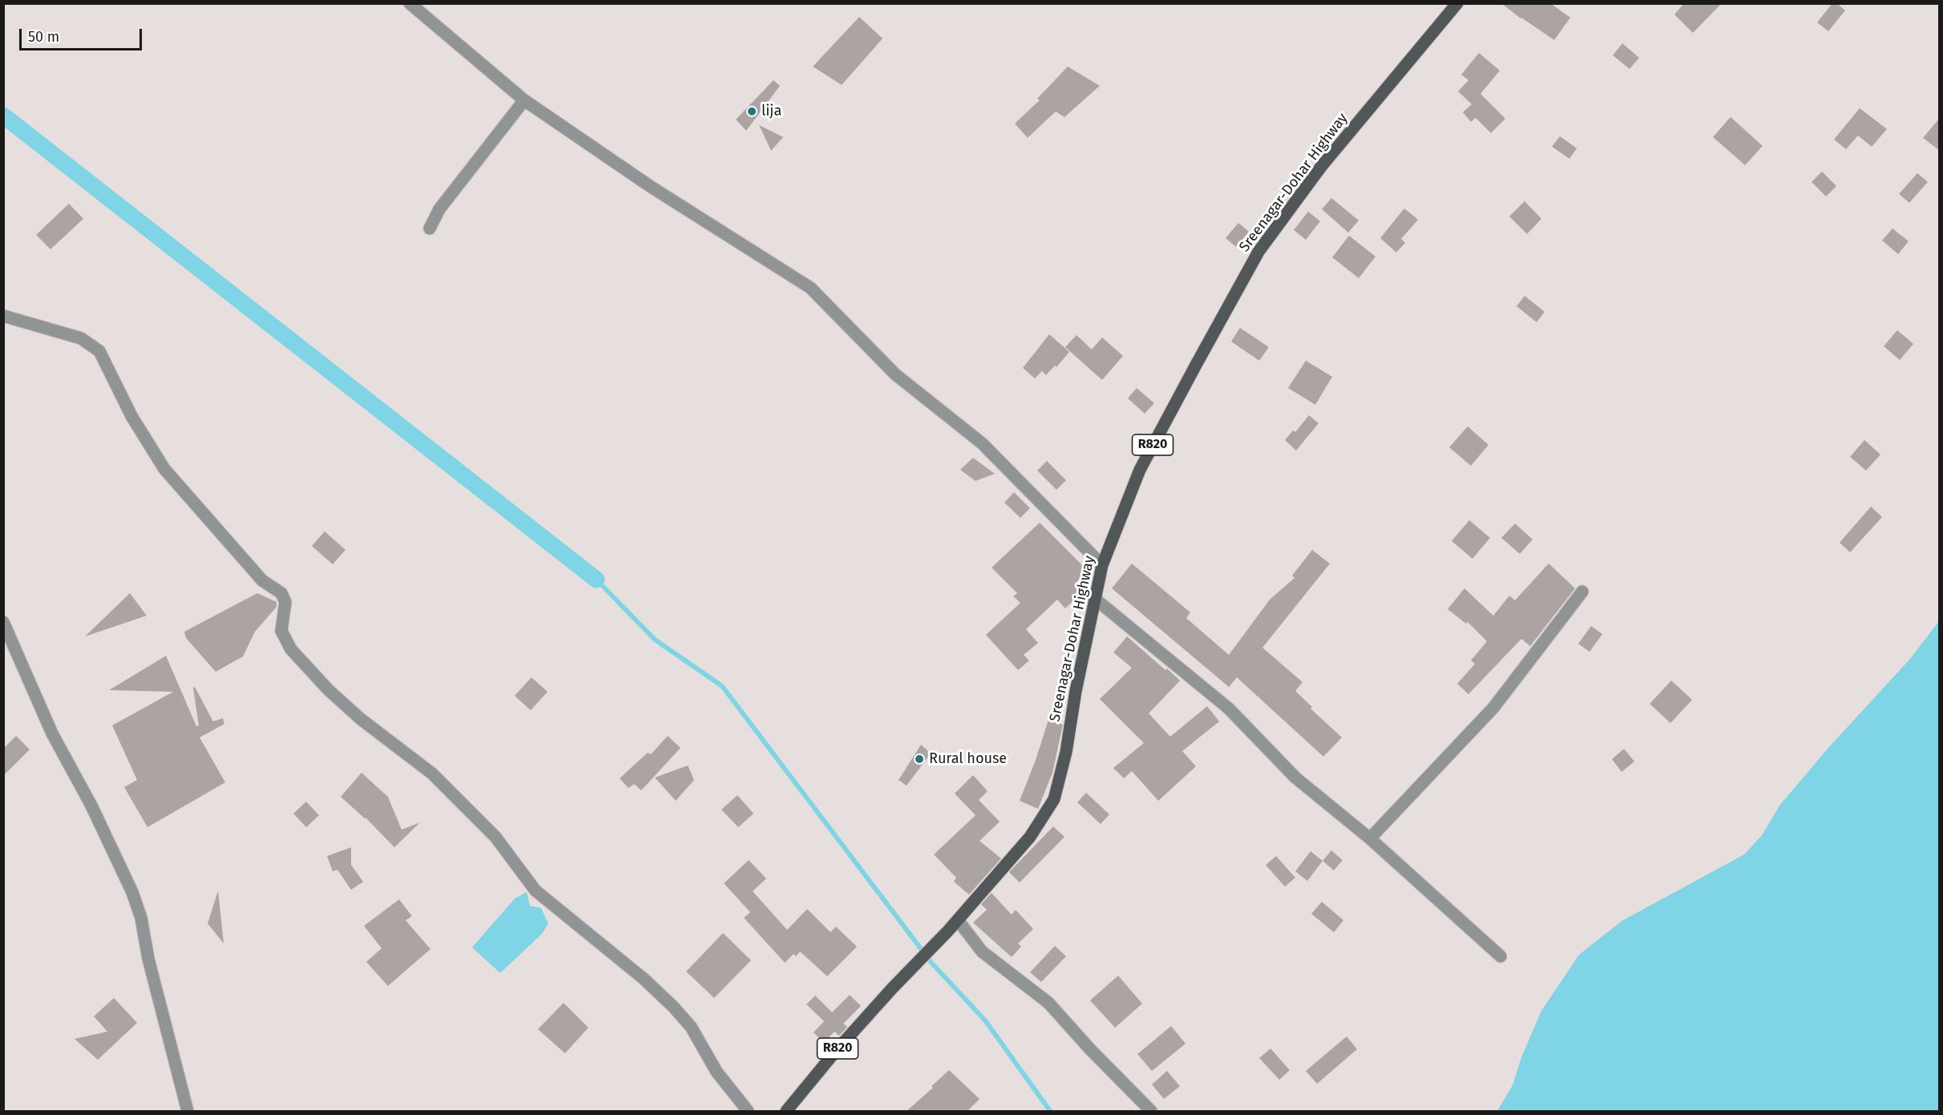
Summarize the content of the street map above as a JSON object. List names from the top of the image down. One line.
{"streets":{"main road":["Sreenagar-Dohar Highway","R820"]},"places":["lija","Rural house"],"scale_bar":"50 m"}
